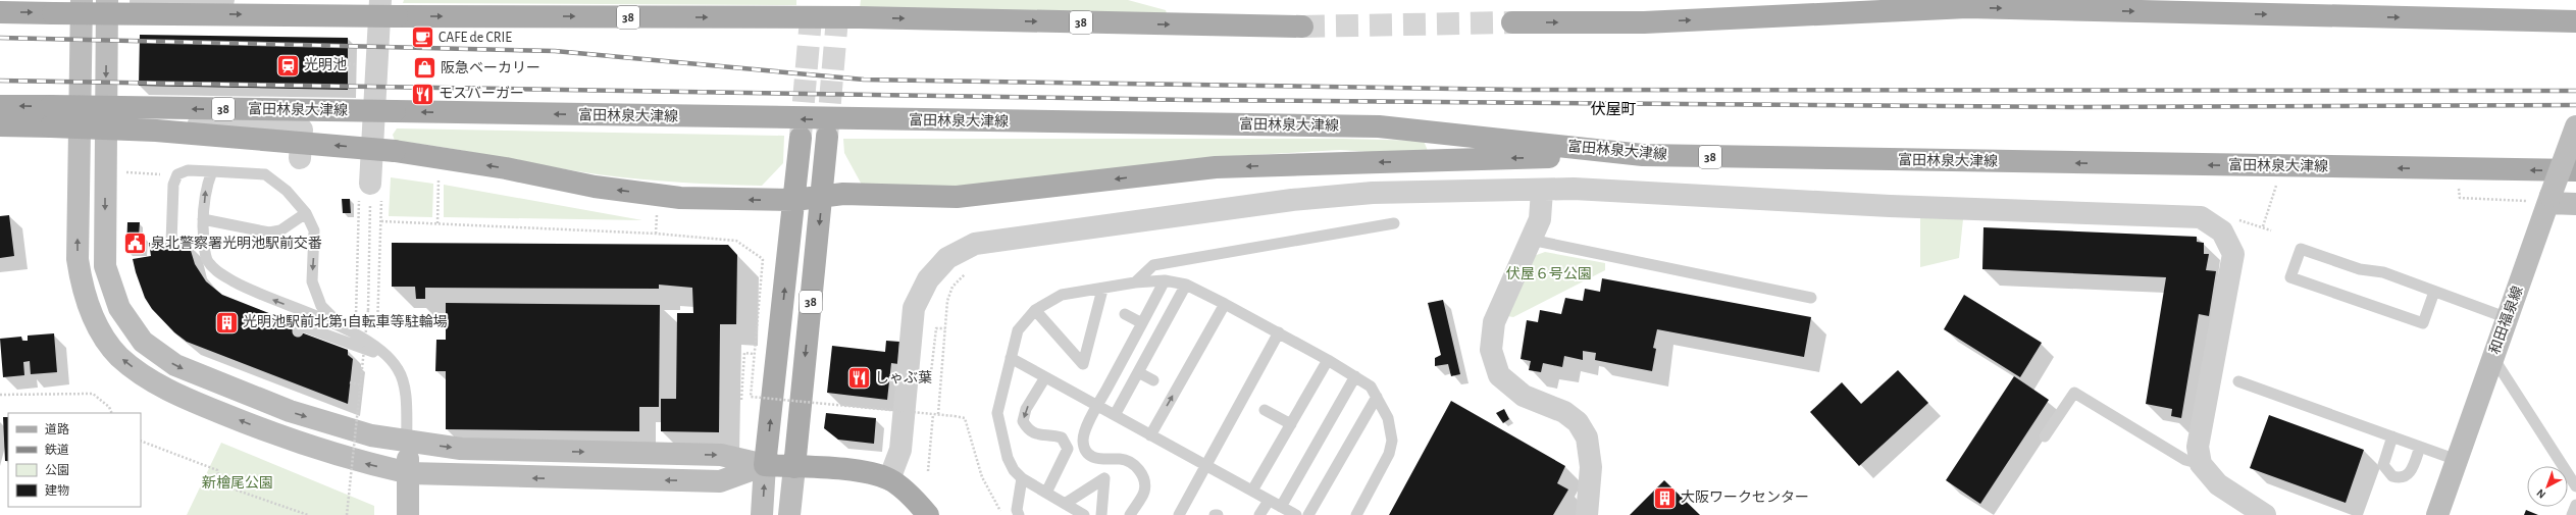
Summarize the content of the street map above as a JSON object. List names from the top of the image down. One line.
{"streets":{"main road":["38","富田林泉大津線"],"street":["和田福泉線"]},"districts":["伏屋町"],"parks":["伏屋６号公園","新檜尾公園"],"places":{"cafe":["CAFE de CRIE"],"station":["光明池"],"shop":["阪急ベーカリー"],"restaurant":["モスバーガー","しゃぶ葉"],"public building":["泉北警察署光明池駅前交番"],"building":["光明池駅前北第1自転車等駐輪場","大阪ワークセンター"]},"legend":["道路","鉄道","公園","建物"],"north":"bottom left"}
